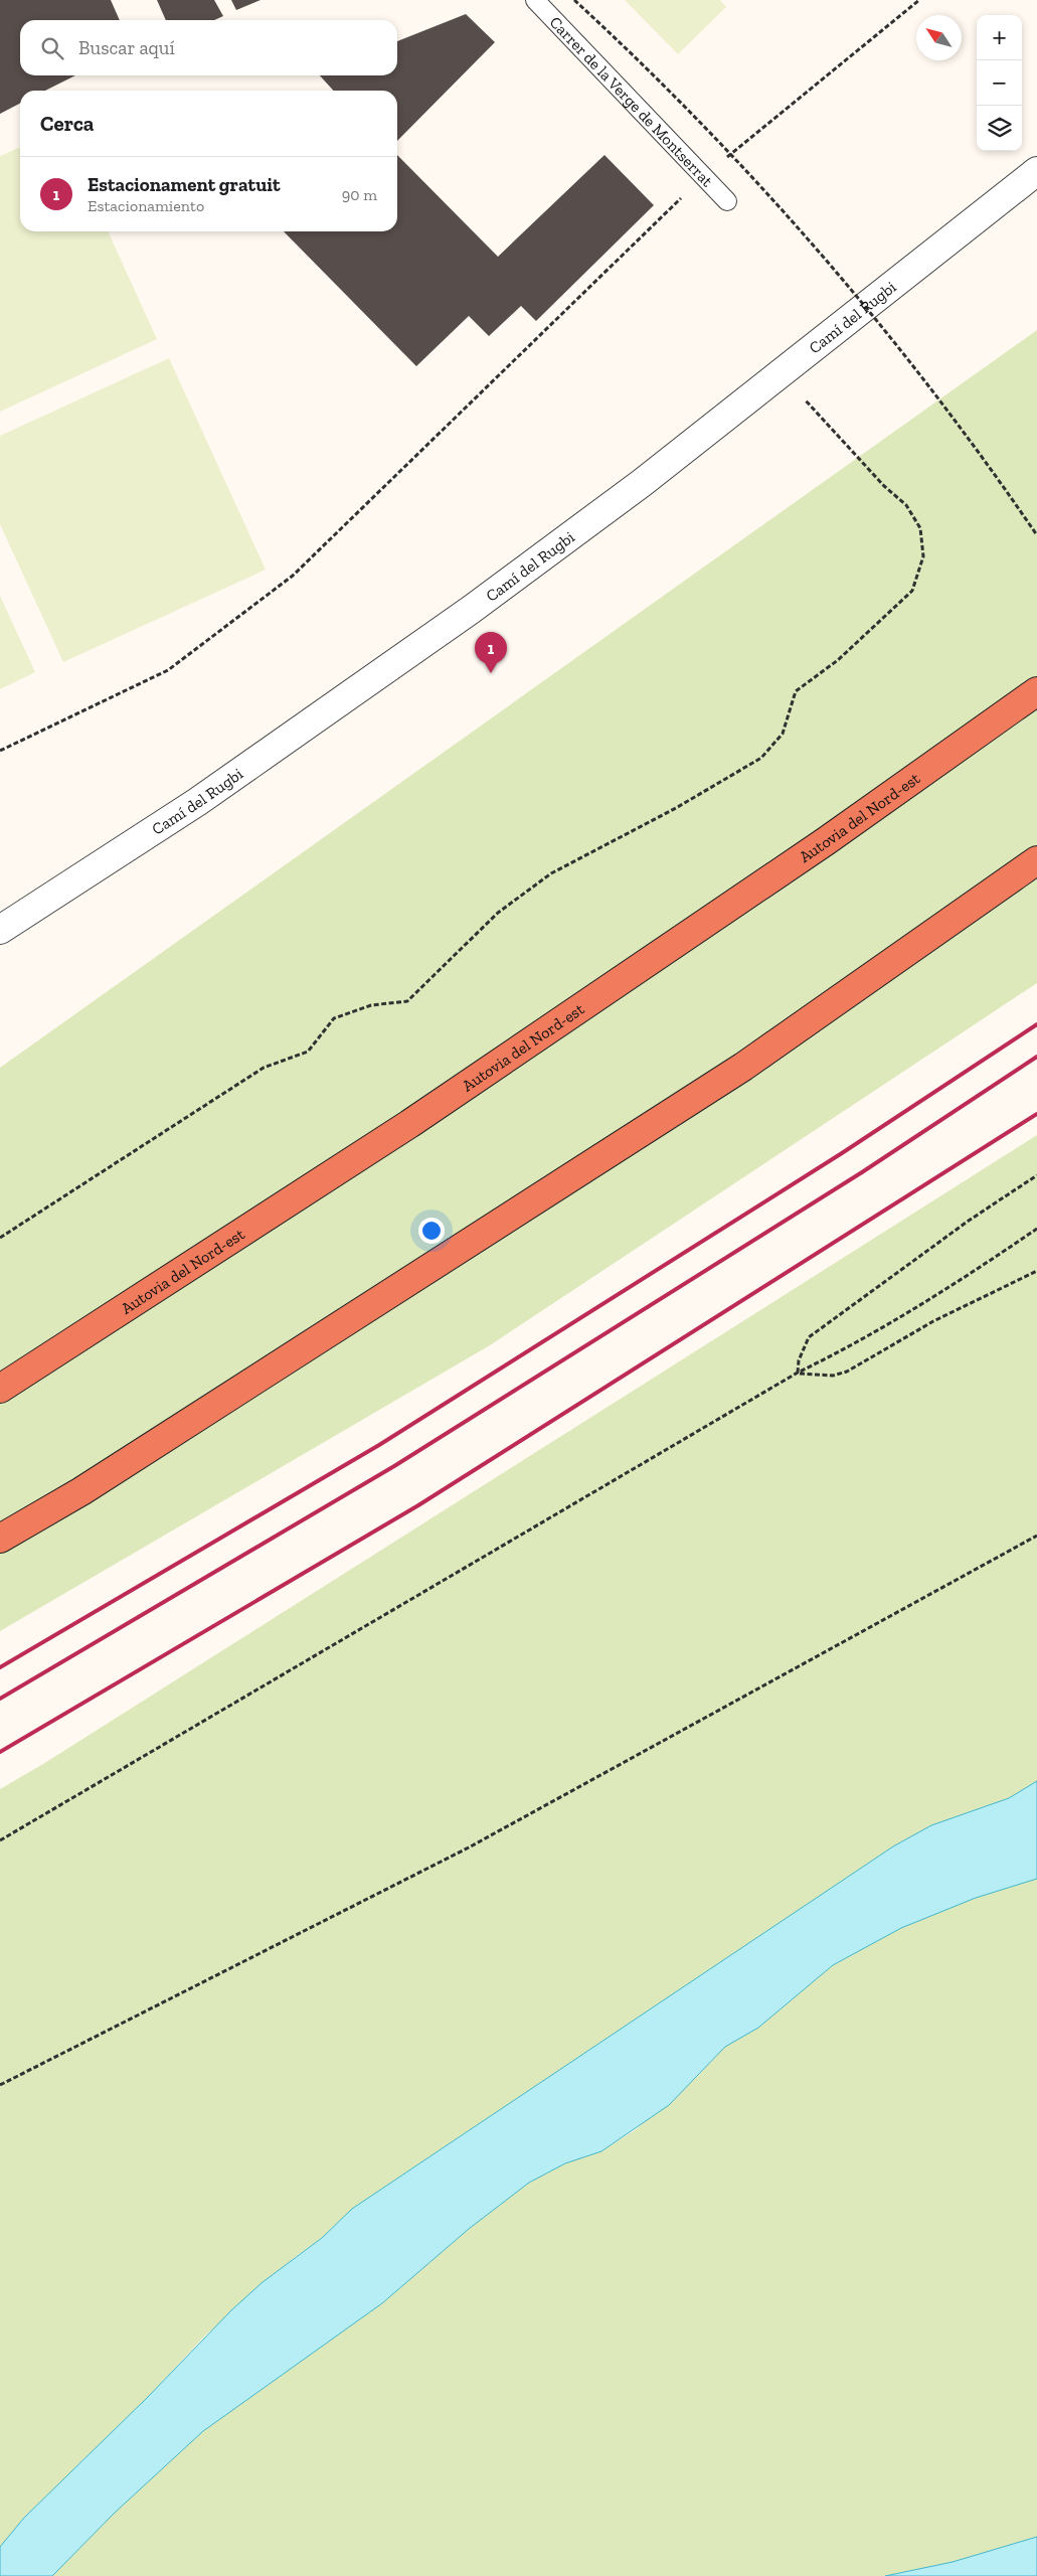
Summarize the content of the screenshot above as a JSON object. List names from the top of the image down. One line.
{"streets":{"highway":["Autovia del Nord-est"],"street":["Camí del Rugbi"],"lane":["Carrer de la Verge de Montserrat"]},"north":"top left","page":{"map_buttons":["+","−"],"search":"Buscar aquí","heading":"Cerca","list":[{"mark":"1","name":"Estacionament gratuit","note":"Estacionamiento","value":"90 m"}],"pins":"1"}}
